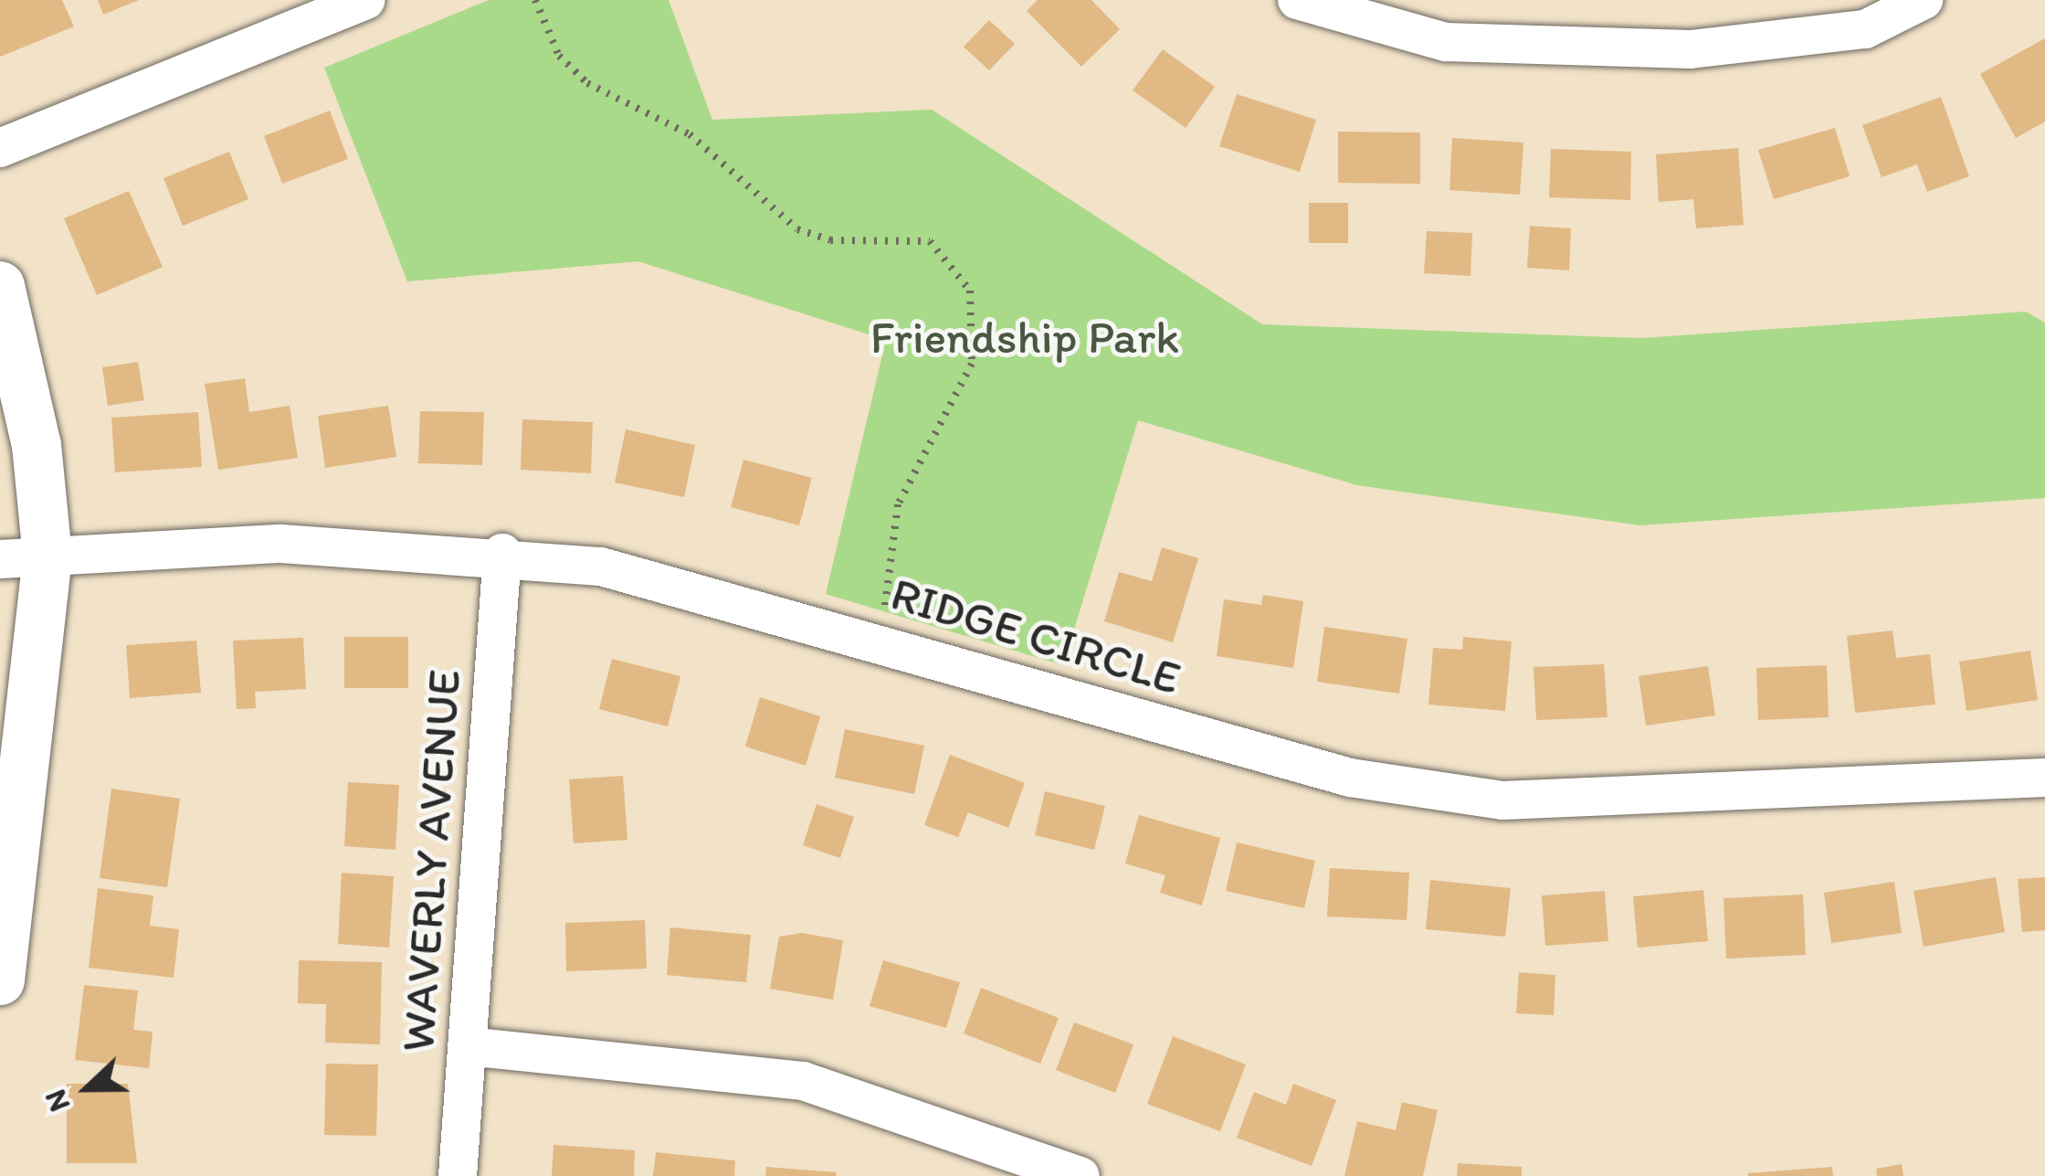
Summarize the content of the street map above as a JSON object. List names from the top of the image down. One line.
{"streets":{"street":["RIDGE CIRCLE","WAVERLY AVENUE"]},"crossings":[["RIDGE CIRCLE","WAVERLY AVENUE"]],"parks":["Friendship Park"],"north":"left"}
